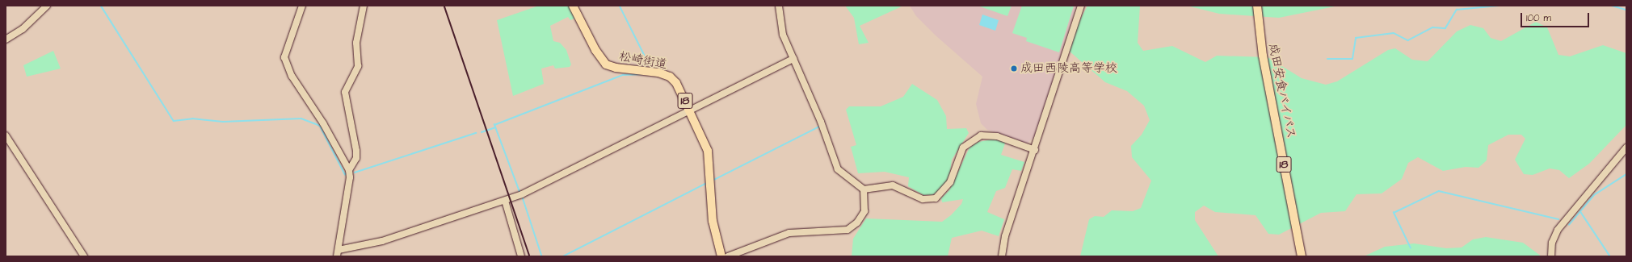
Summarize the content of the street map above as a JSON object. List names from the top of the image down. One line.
{"streets":{"main road":["松崎街道","成田安食バイパス","18"]},"places":["成田西陵高等学校"],"scale_bar":"100 m"}
